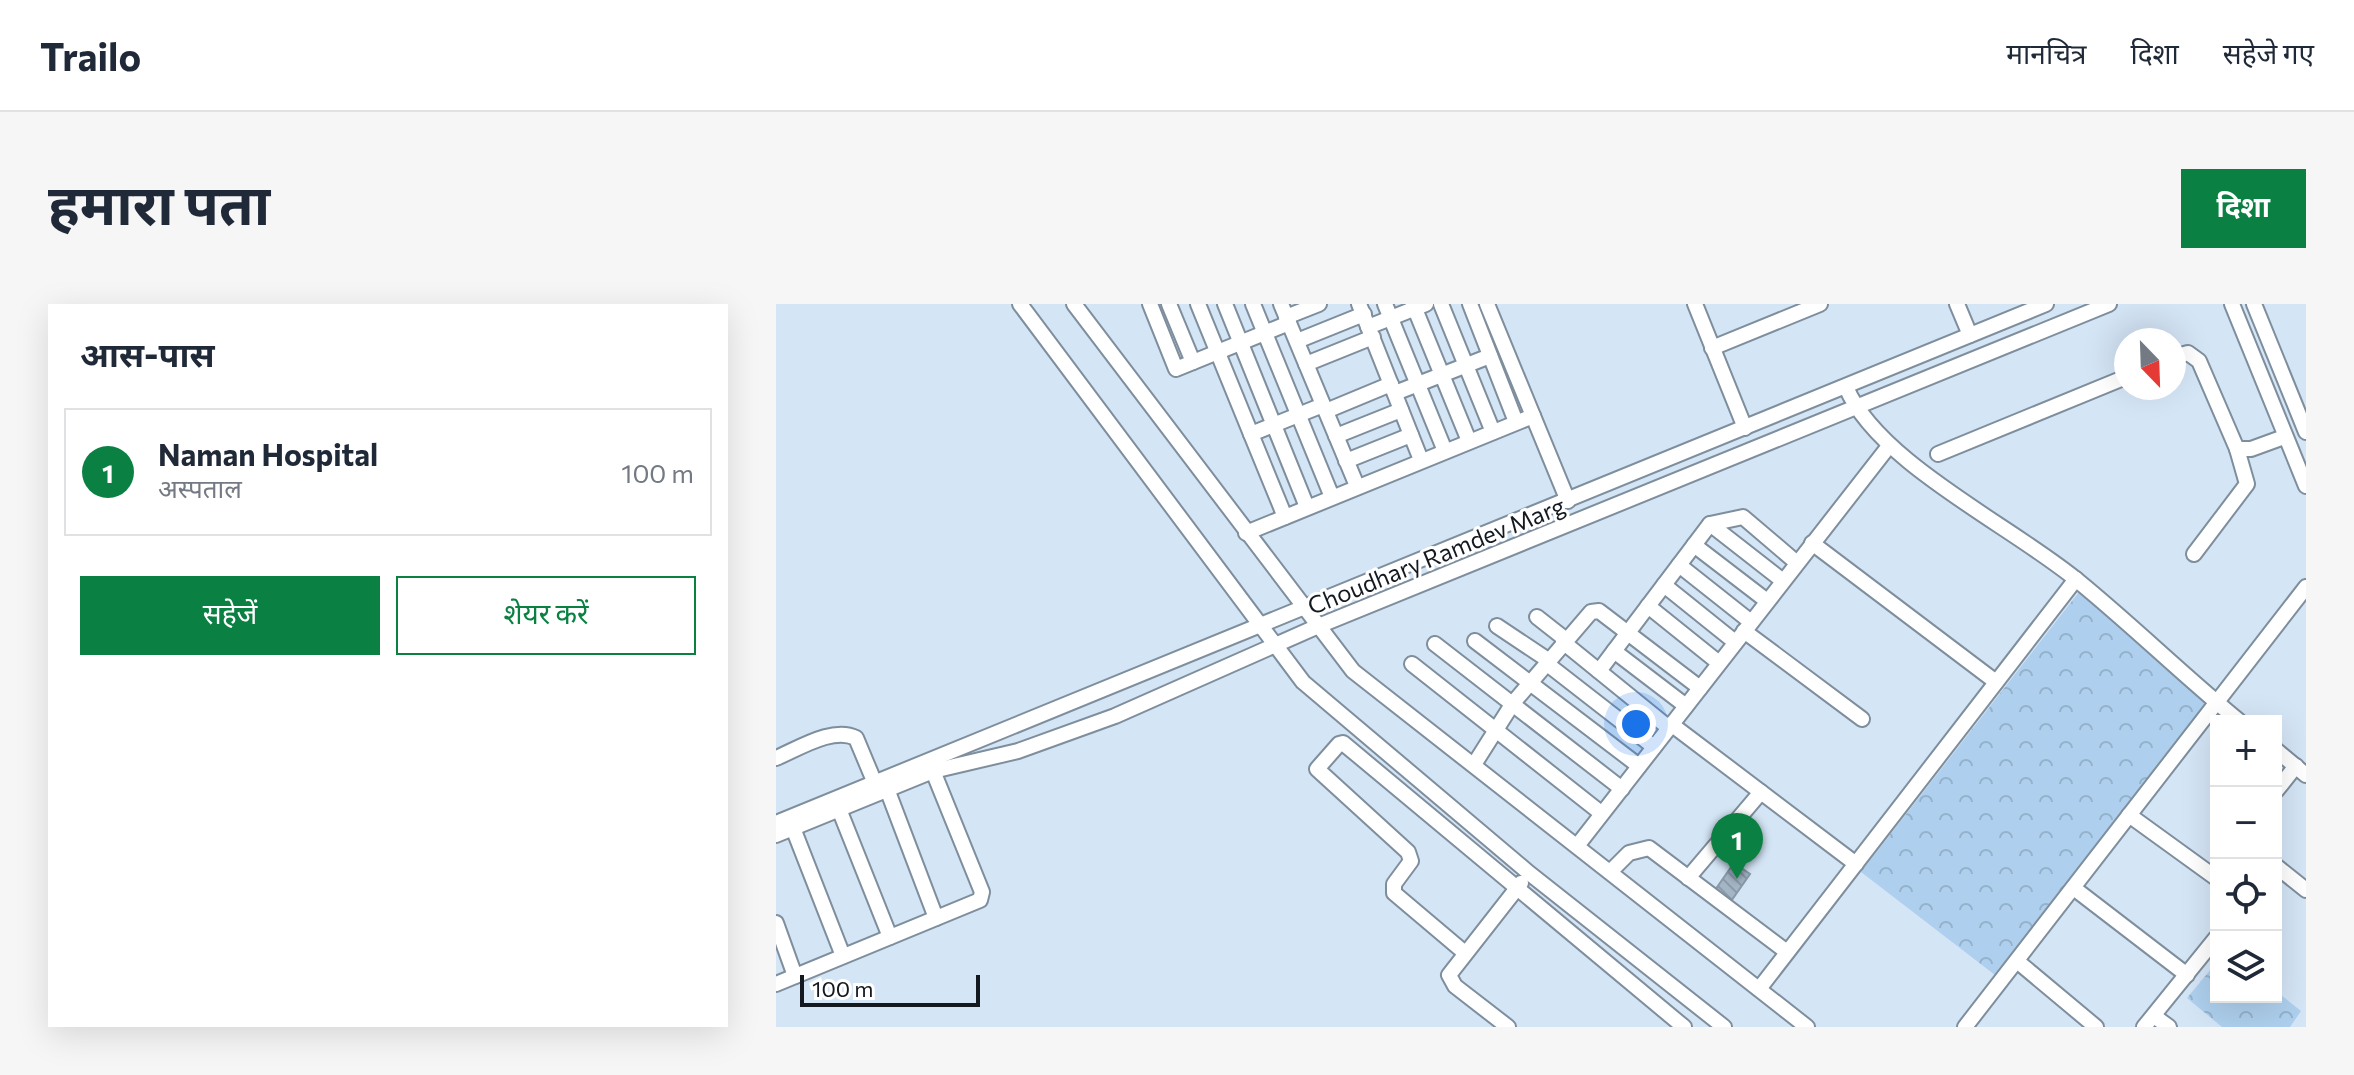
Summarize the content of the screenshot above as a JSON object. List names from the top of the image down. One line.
{"streets":{"street":["Choudhary Ramdev Marg"]},"scale_bar":"100 m","north":"bottom right","page":{"header":"Trailo","nav":["मानचित्र","दिशा","सहेजे गए"],"title":"हमारा पता","buttons":["दिशा",["सहेजें","शेयर करें"]],"heading":"आस-पास","list":[{"mark":"1","name":"Naman Hospital","note":"अस्पताल","value":"100 m"}],"map_buttons":["+","−"],"pins":"1","scale":"100 m"}}
